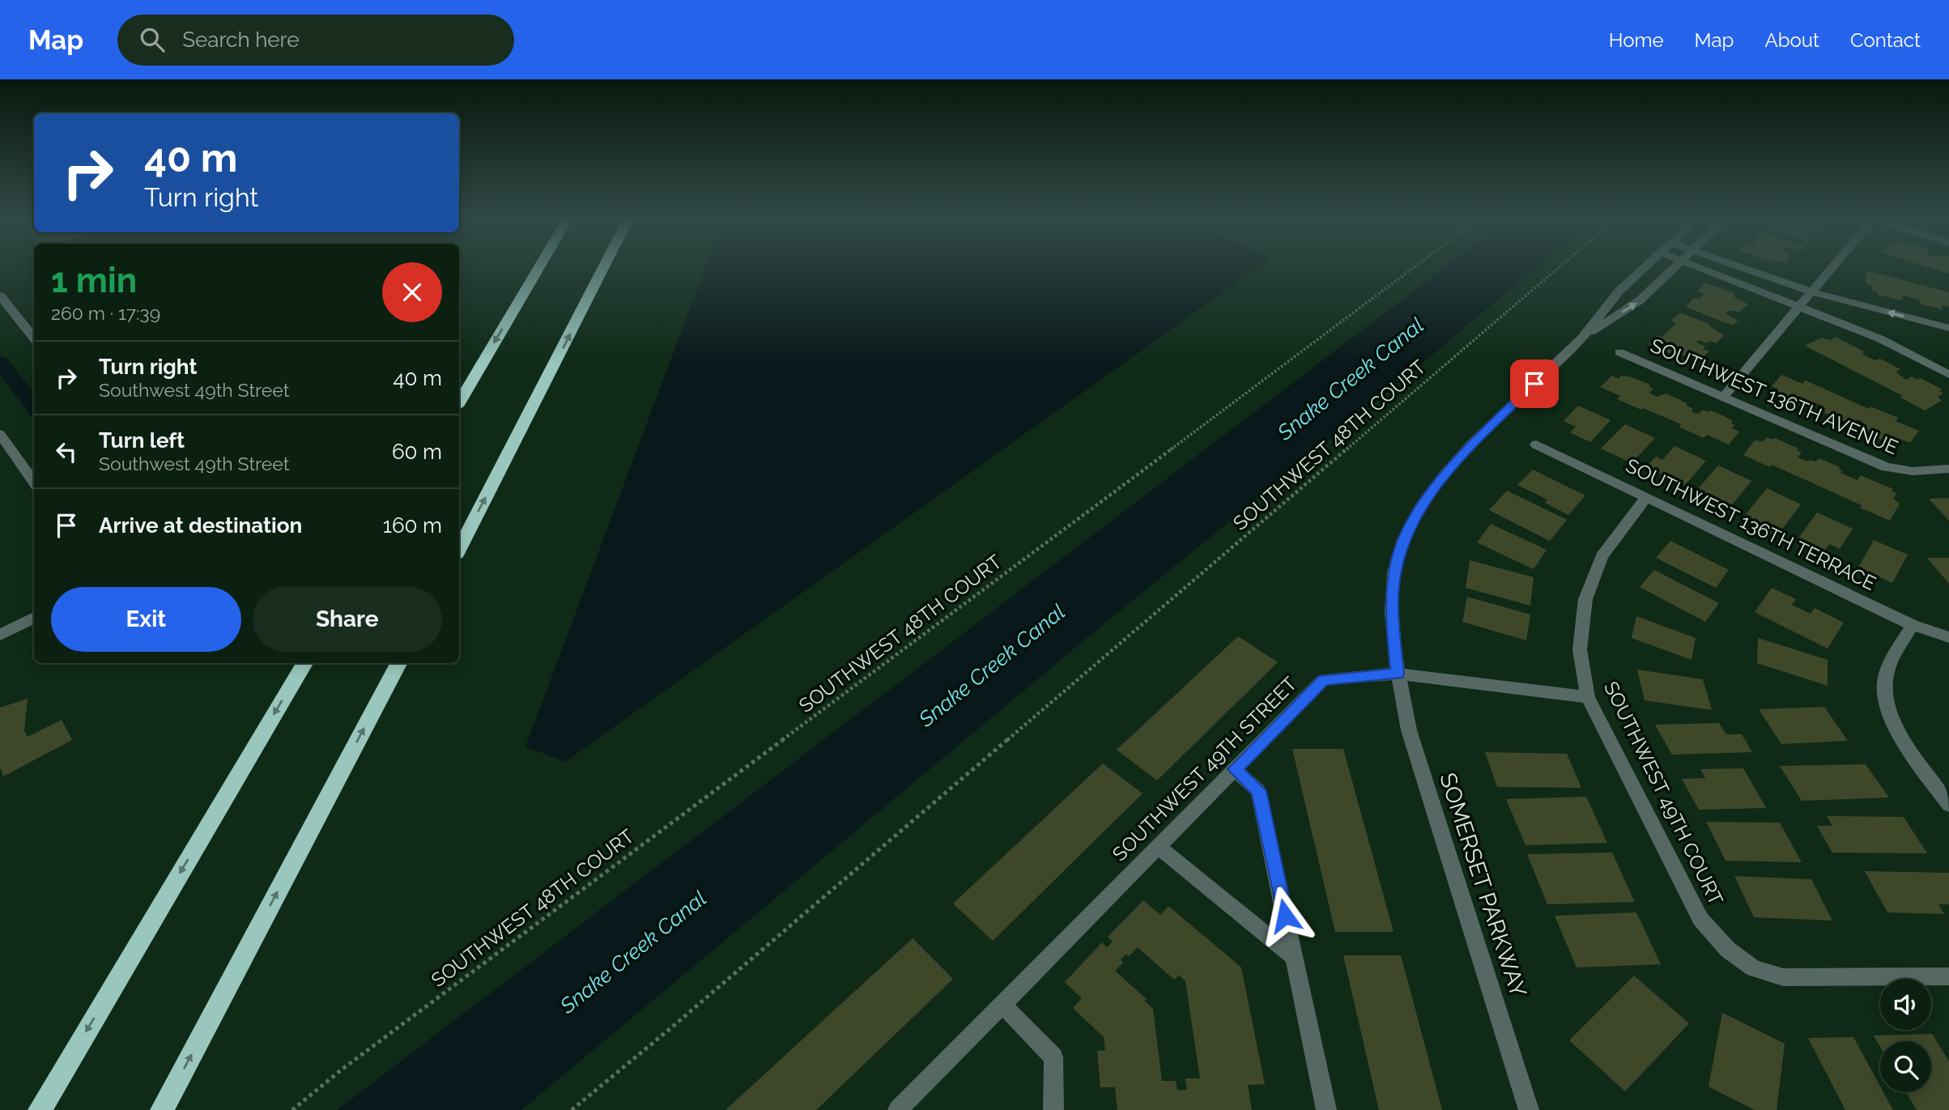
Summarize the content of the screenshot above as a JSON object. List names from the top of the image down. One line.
{"streets":{"street":["SOUTHWEST 136TH AVENUE","SOUTHWEST 136TH TERRACE","SOUTHWEST 49TH STREET","SOUTHWEST 49TH COURT","SOMERSET PARKWAY"],"path":["SOUTHWEST 48TH COURT"]},"crossings":[["SOUTHWEST 136TH TERRACE","SOUTHWEST 49TH COURT"],["SOUTHWEST 49TH STREET","SOUTHWEST 49TH COURT"],["SOUTHWEST 49TH STREET","SOMERSET PARKWAY"]],"water":["Snake Creek Canal"],"page":{"header":"Map","search":"Search here","nav":["Home","Map","About","Contact"],"turn":["40 m","Turn right"],"heading":["1 min","260 m · 17:39"],"list":[{"name":"Turn right","note":"Southwest 49th Street","value":"40 m"},{"name":"Turn left","note":"Southwest 49th Street","value":"60 m"},{"name":"Arrive at destination","value":"160 m"}],"buttons":["Exit","Share"]}}
